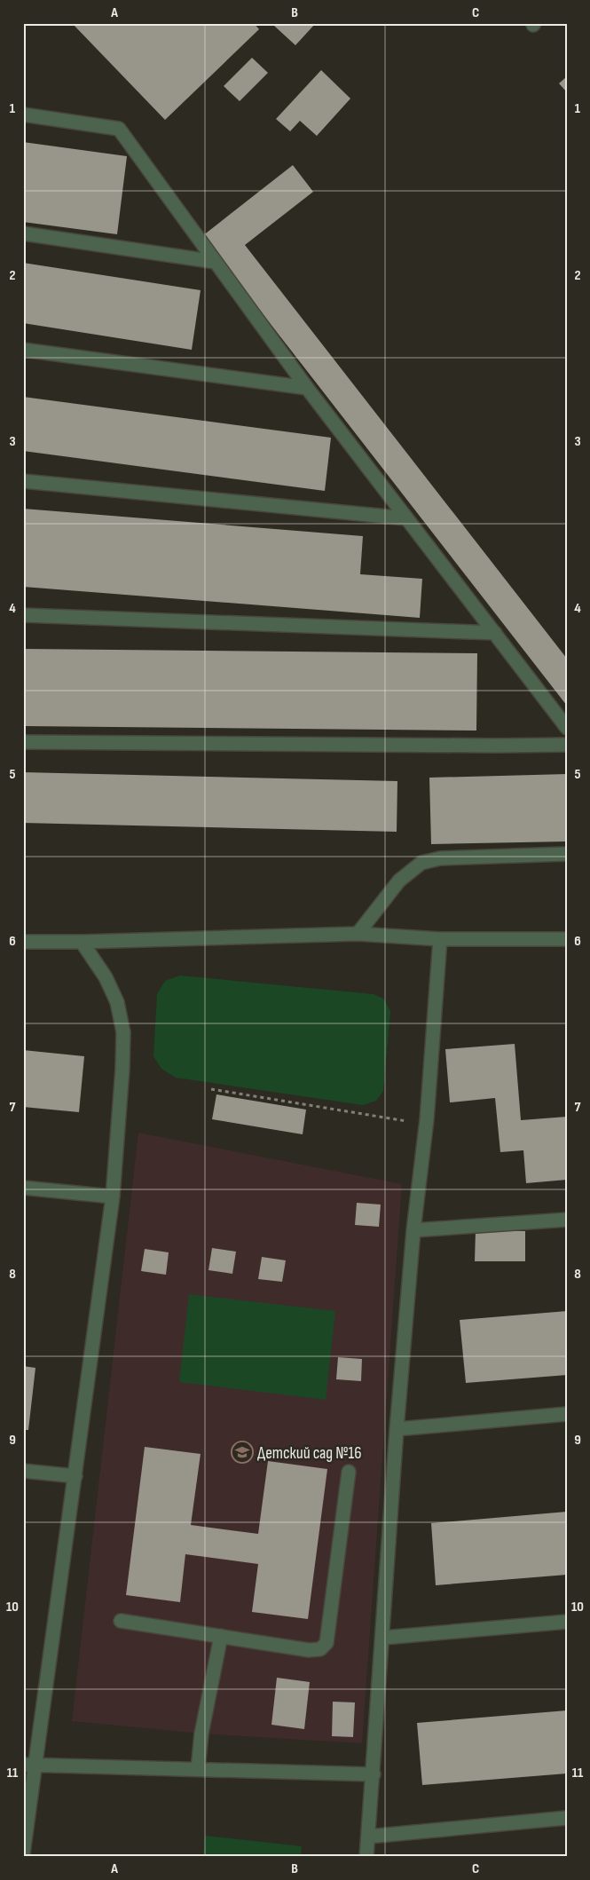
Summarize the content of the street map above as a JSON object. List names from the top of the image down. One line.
{"places":{"school or university":["Детский сад №16"]},"grid":{"columns":["A","B","C"],"rows":["1","2","3","4","5","6","7","8","9","10","11"]}}
